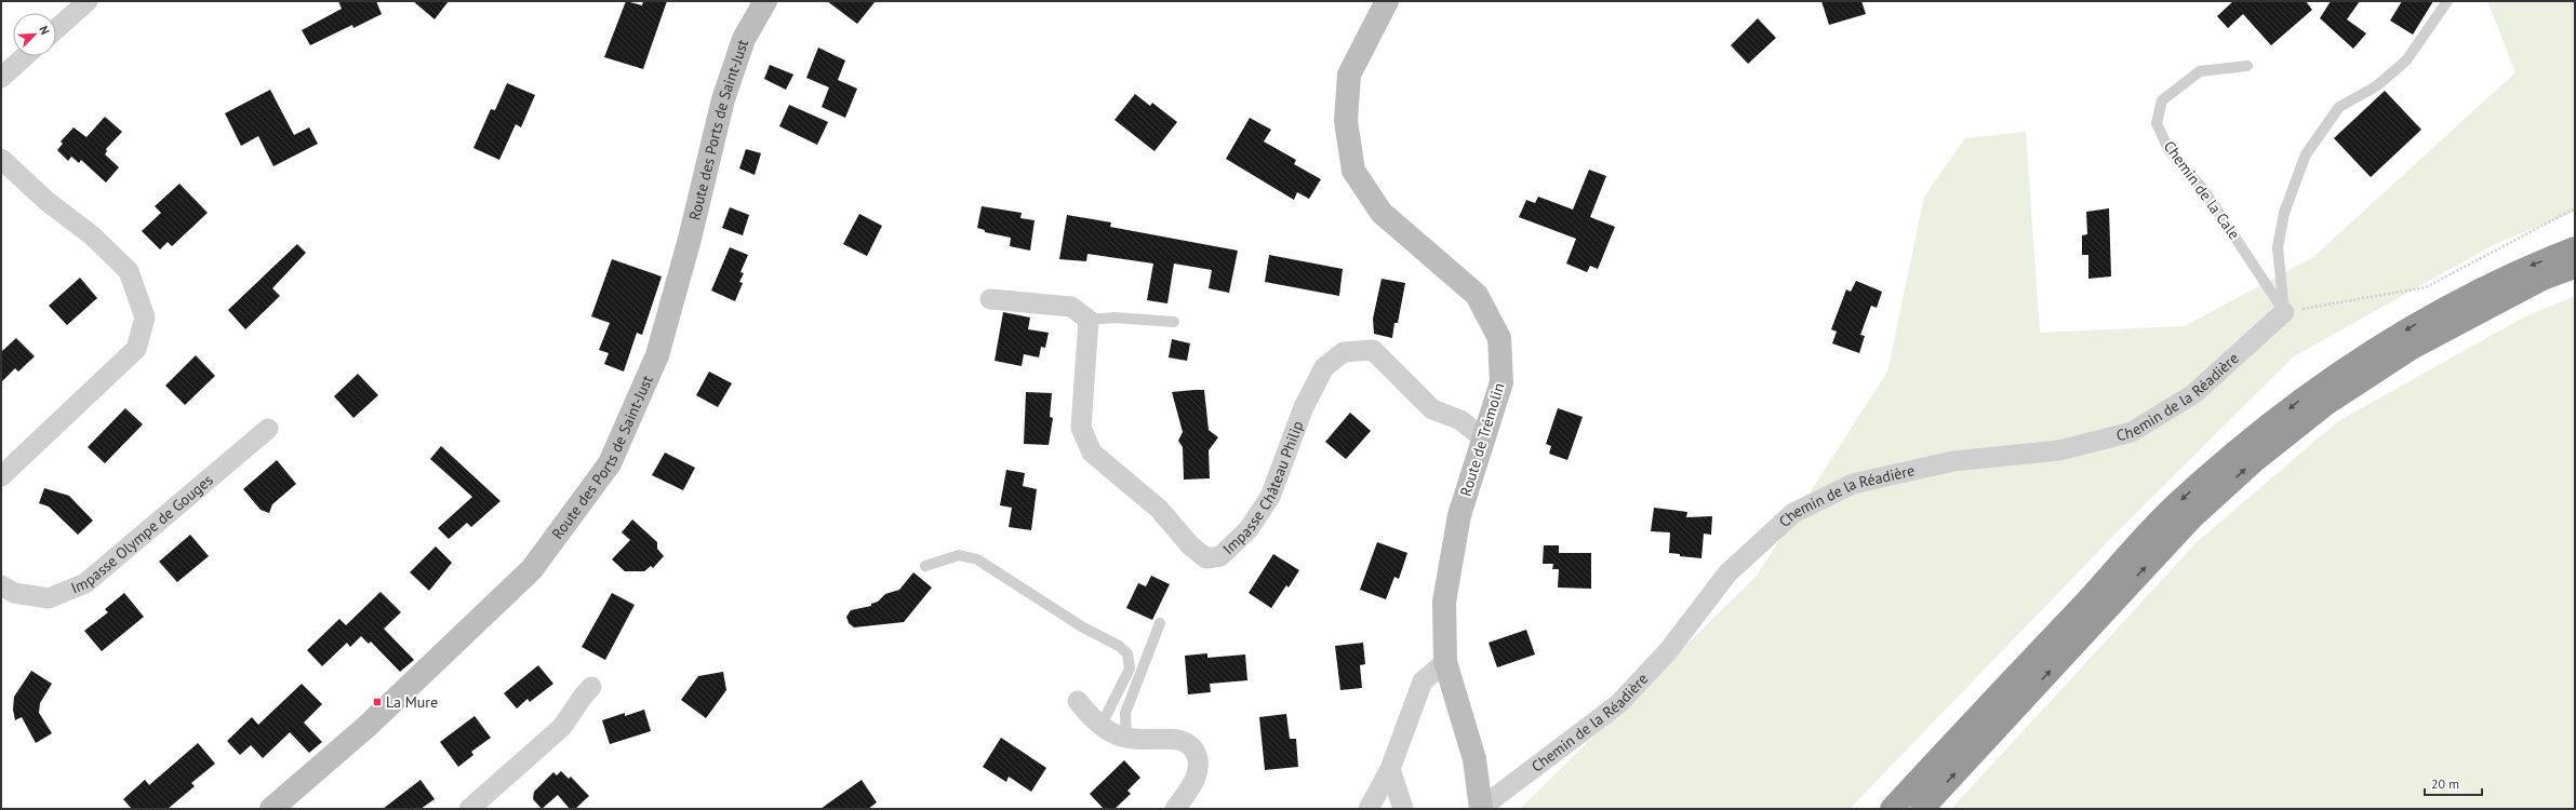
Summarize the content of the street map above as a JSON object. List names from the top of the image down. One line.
{"streets":{"main road":["Route des Ports de Saint-Just","Route de Trémolin"],"street":["Chemin de la Réadière","Impasse Château Philip","Impasse Olympe de Gouges"],"lane":["Chemin de la Cale"]},"crossings":[["Chemin de la Cale","Chemin de la Réadière"],["Chemin de la Réadière","Route de Trémolin"],["Route de Trémolin","Impasse Château Philip"]],"places":{"transit":["La Mure"]},"scale_bar":"20 m","north":"top right"}
